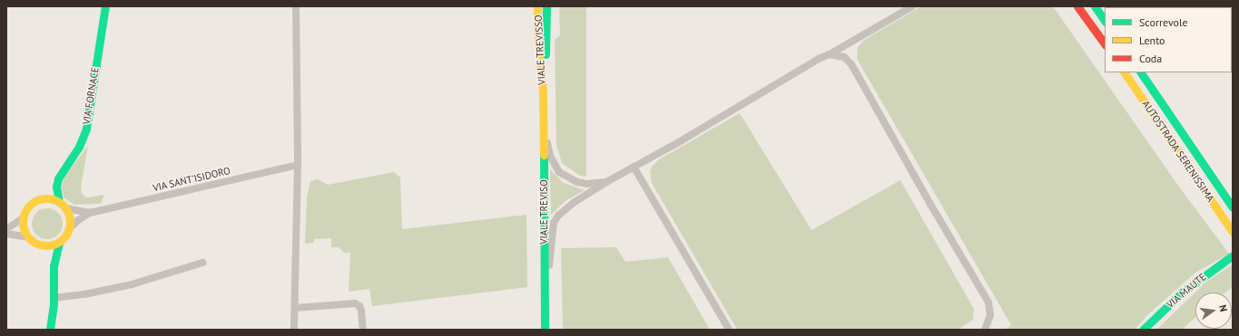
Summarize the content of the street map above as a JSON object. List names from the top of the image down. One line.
{"streets":{"main road":["VIALE TREVISSO","VIA FORNACE","AUTOSTRADA SERENISSIMA","VIALE TREVISO","VIA MAUTE"],"street":["VIA SANT'ISIDORO"]},"crossings":[["VIALE TREVISSO","VIALE TREVISO"],["VIA FORNACE","VIA SANT'ISIDORO"]],"legend":["Scorrevole","Lento","Coda"],"north":"right"}
